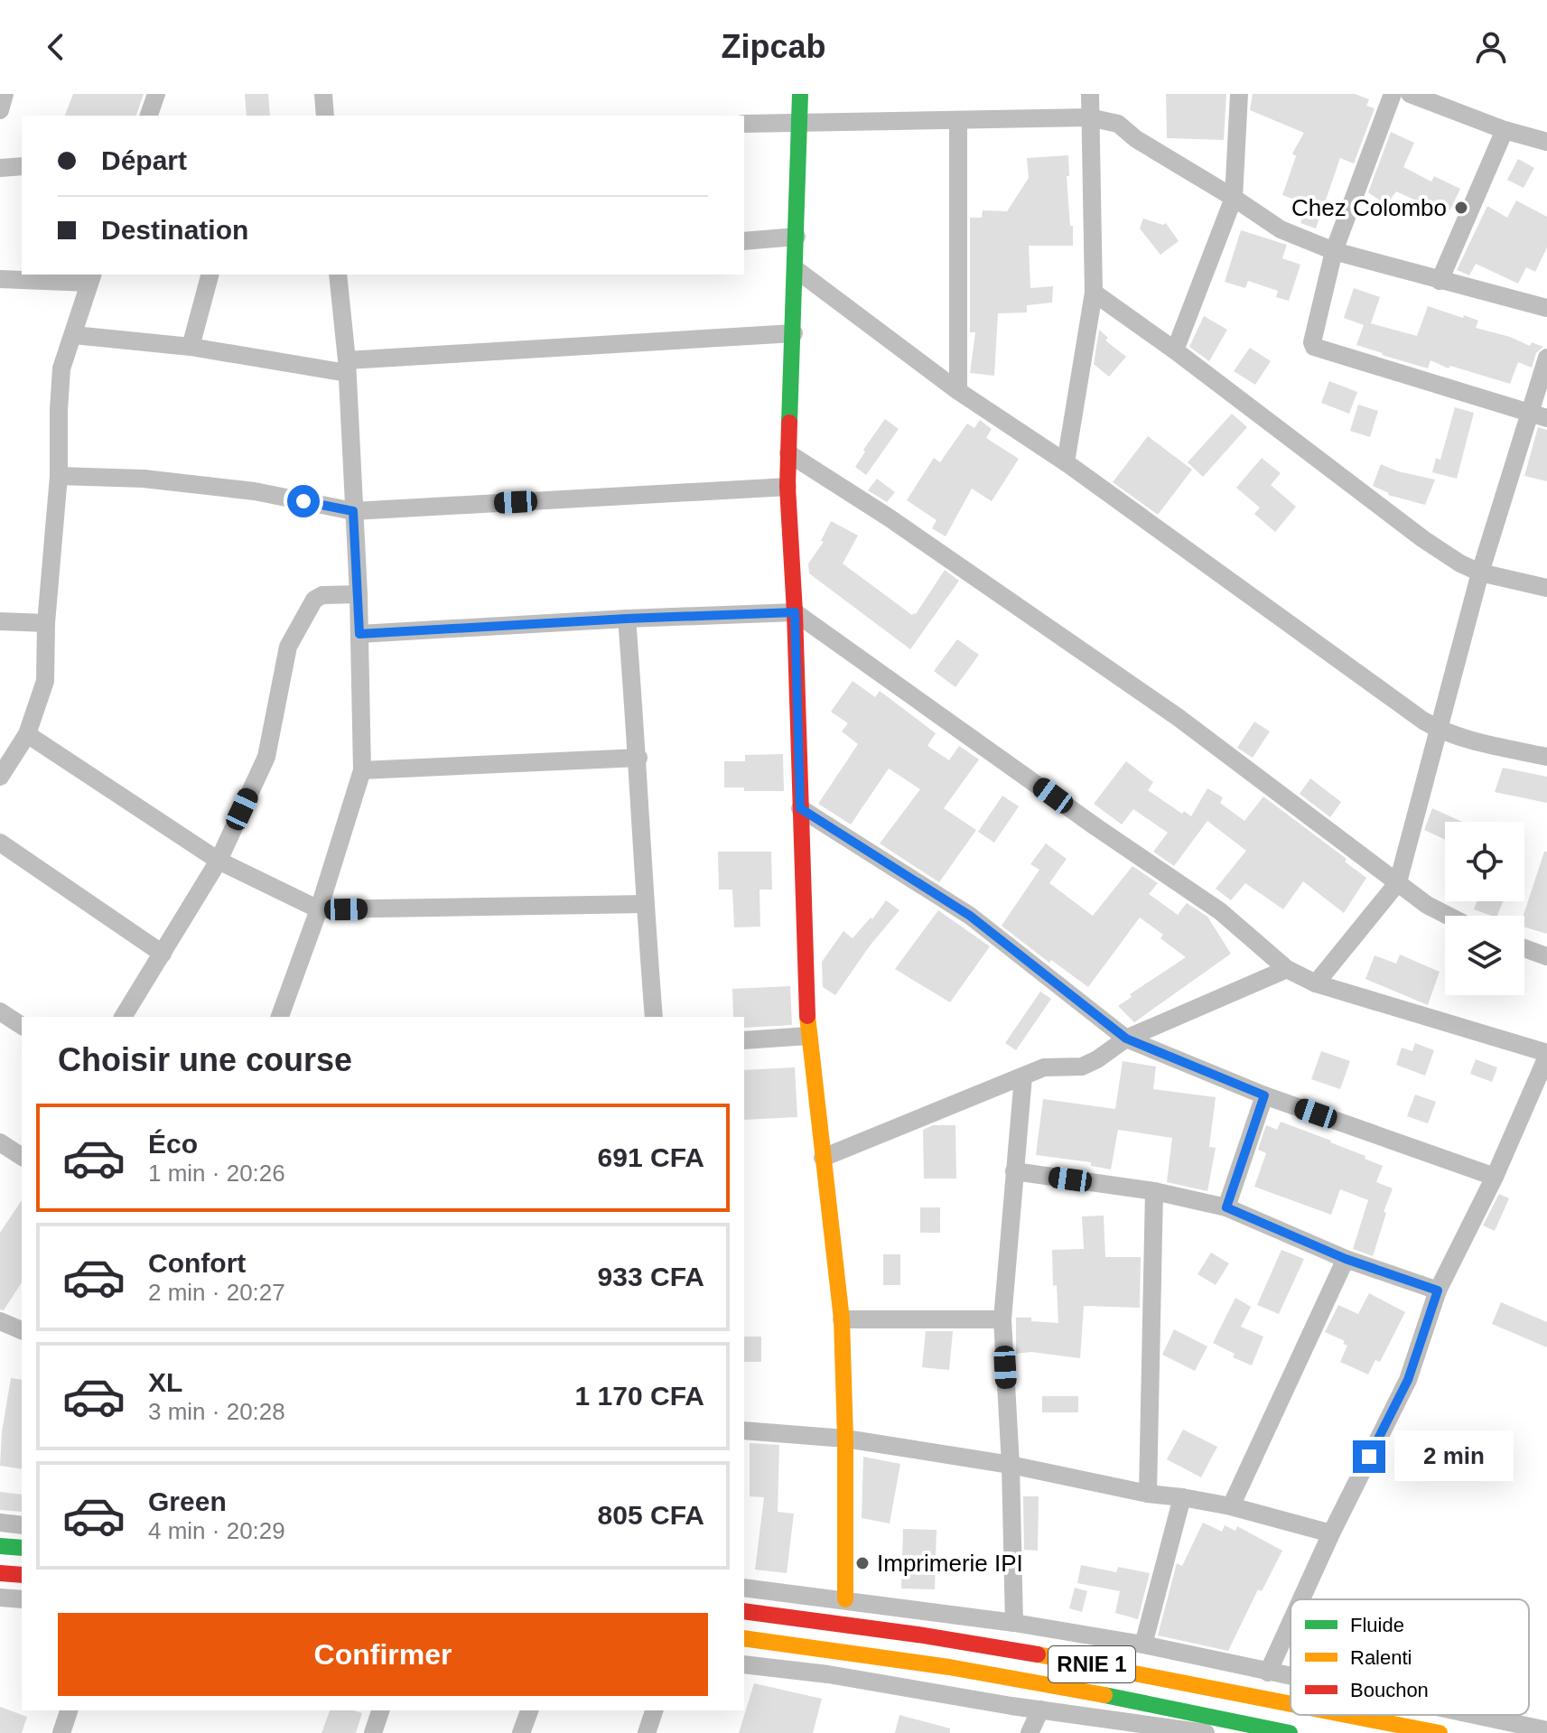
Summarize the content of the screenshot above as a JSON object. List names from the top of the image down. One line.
{"streets":{"main road":["RNIE 1"]},"places":["Chez Colombo","Imprimerie IPI"],"legend":["Fluide","Ralenti","Bouchon"],"page":{"header":"Zipcab","banner":["Départ","Destination"],"heading":"Choisir une course","list":[{"name":"Éco","note":"1 min · 20:26","value":"691 CFA"},{"name":"Confort","note":"2 min · 20:27","value":"933 CFA"},{"name":"XL","note":"3 min · 20:28","value":"1 170 CFA"},{"name":"Green","note":"4 min · 20:29","value":"805 CFA"}],"bubble":"2 min","buttons":"Confirmer"}}
